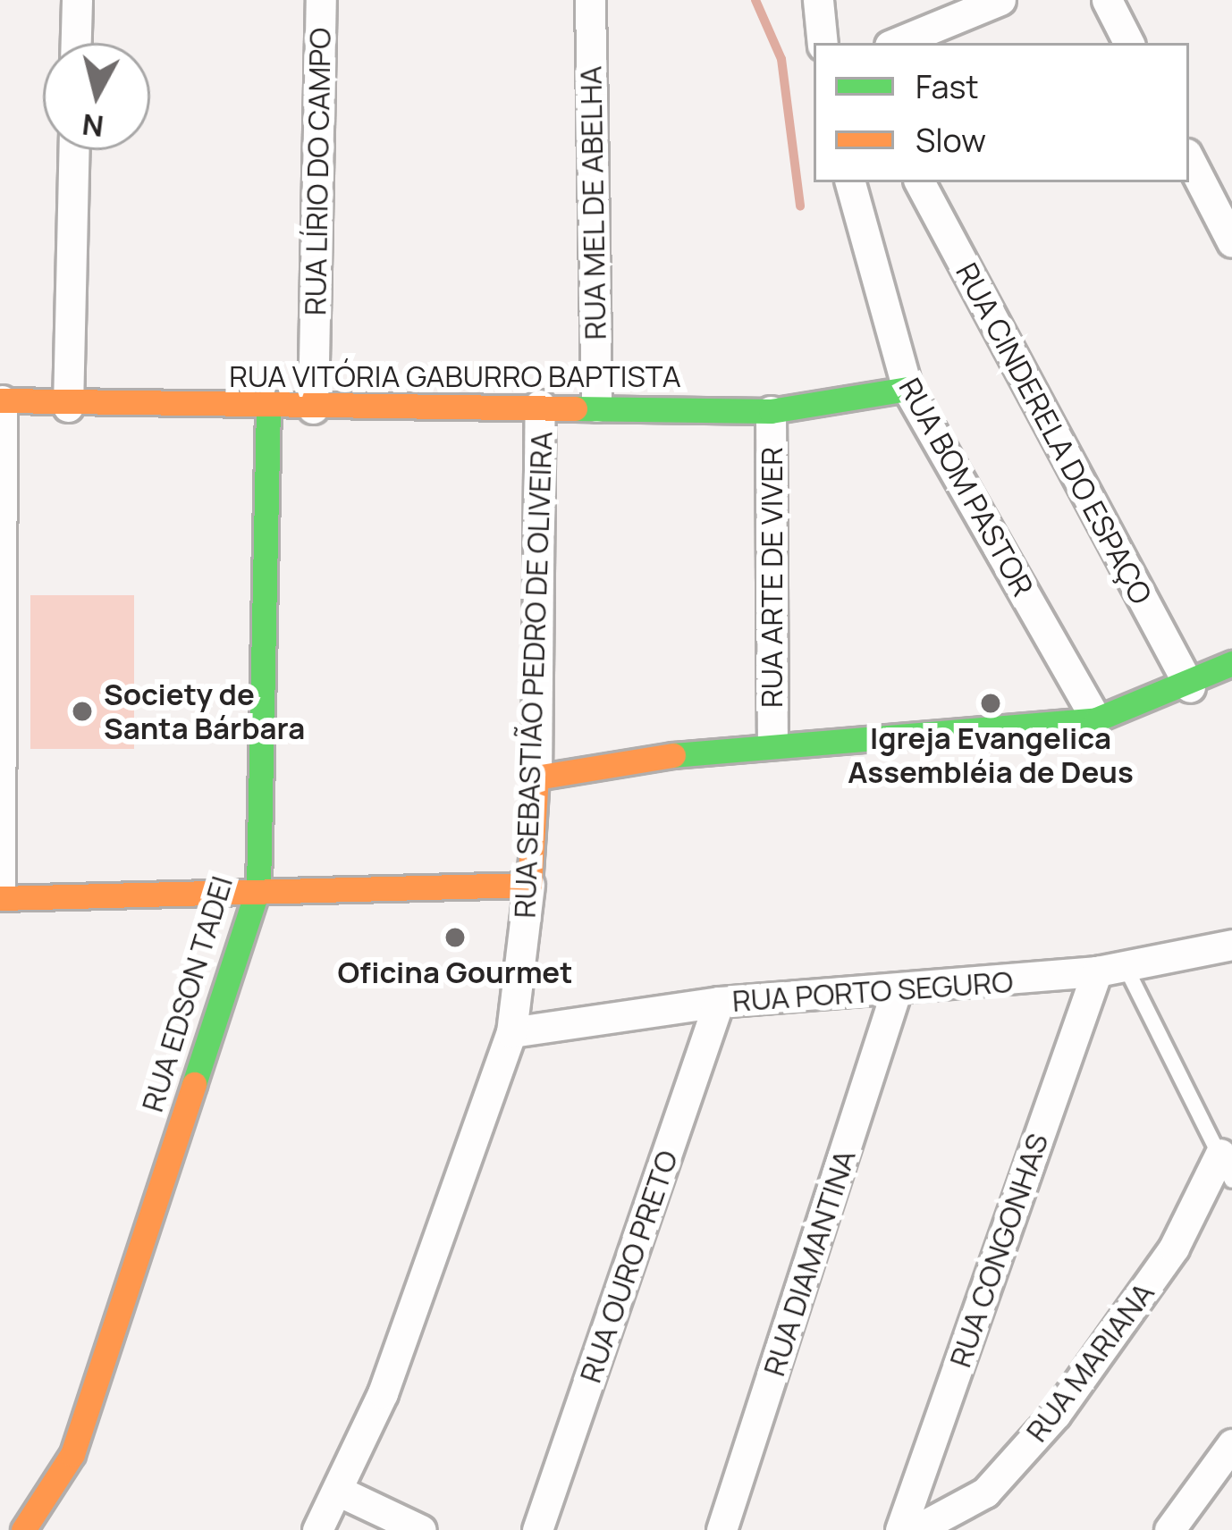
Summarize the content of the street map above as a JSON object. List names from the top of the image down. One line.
{"streets":{"street":["RUA LÍRIO DO CAMPO","RUA MEL DE ABELHA","RUA VITÓRIA GABURRO BAPTISTA","RUA CINDERELA DO ESPAÇO","RUA BOM PASTOR","RUA ARTE DE VIVER","RUA SEBASTIÃO PEDRO DE OLIVEIRA","RUA PORTO SEGURO","RUA EDSON TADEI","RUA CONGONHAS","RUA DIAMANTINA","RUA OURO PRETO","RUA MARIANA"]},"crossings":[["RUA LÍRIO DO CAMPO","RUA VITÓRIA GABURRO BAPTISTA"],["RUA MEL DE ABELHA","RUA VITÓRIA GABURRO BAPTISTA"],["RUA VITÓRIA GABURRO BAPTISTA","RUA BOM PASTOR"],["RUA VITÓRIA GABURRO BAPTISTA","RUA ARTE DE VIVER"],["RUA VITÓRIA GABURRO BAPTISTA","RUA SEBASTIÃO PEDRO DE OLIVEIRA"],["RUA VITÓRIA GABURRO BAPTISTA","RUA EDSON TADEI"],["RUA SEBASTIÃO PEDRO DE OLIVEIRA","RUA PORTO SEGURO"],["RUA PORTO SEGURO","RUA CONGONHAS"],["RUA PORTO SEGURO","RUA DIAMANTINA"],["RUA PORTO SEGURO","RUA OURO PRETO"]],"places":["Igreja Evangelica Assembléia de Deus","Society de Santa Bárbara","Oficina Gourmet"],"legend":["Fast","Slow"],"north":"bottom"}
